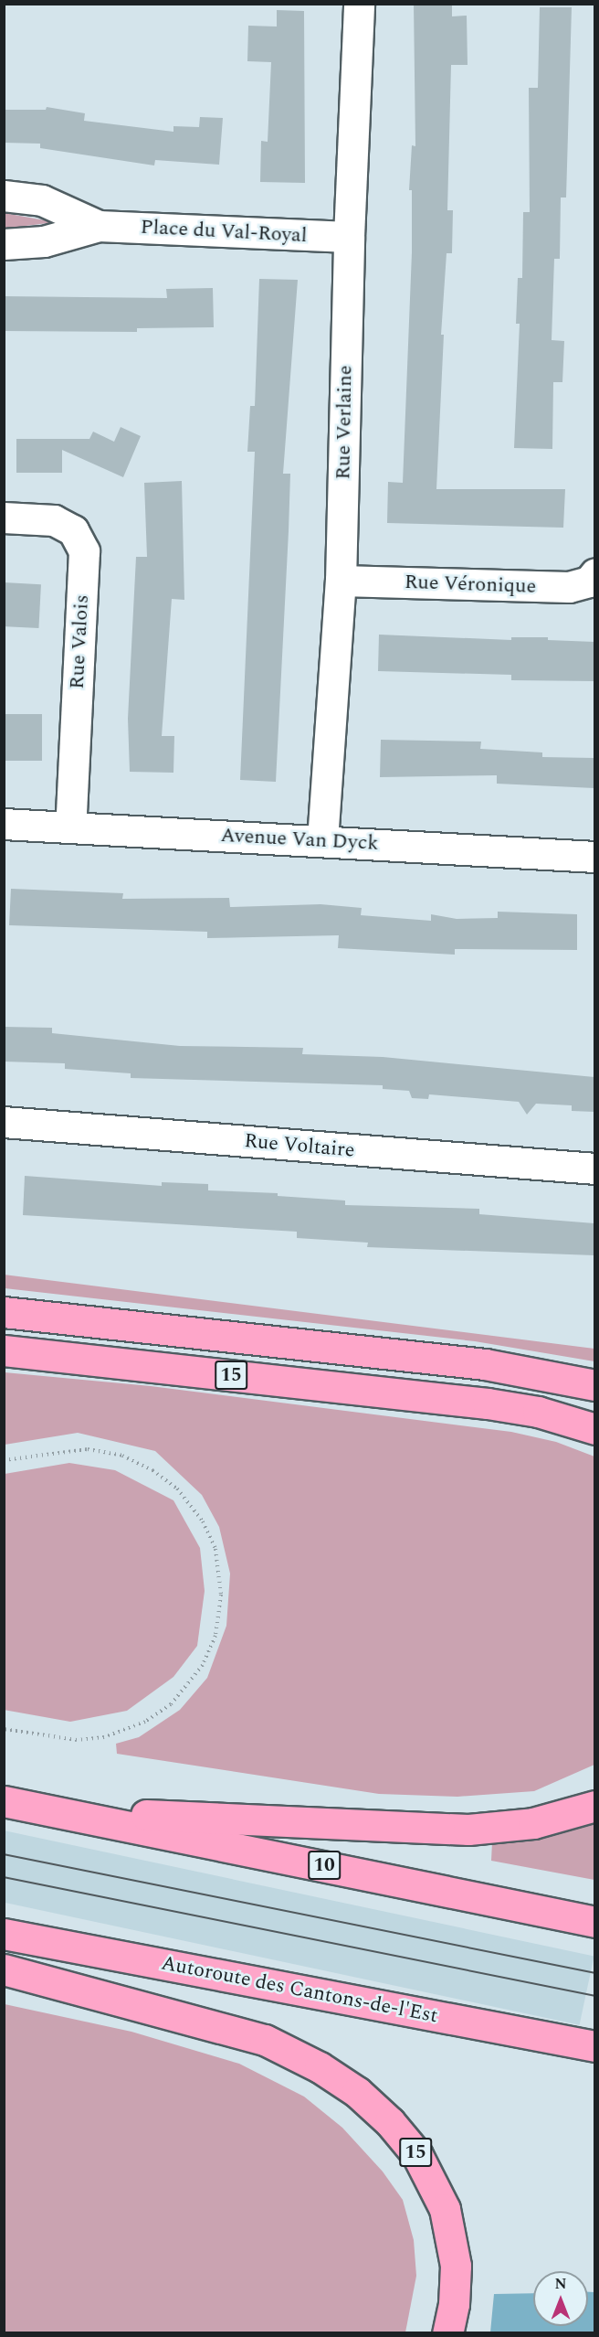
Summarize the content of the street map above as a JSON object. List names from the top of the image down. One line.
{"streets":{"highway":["15","10","Autoroute des Cantons-de-l'Est"],"street":["Place du Val-Royal","Rue Verlaine","Rue Véronique","Rue Valois","Avenue Van Dyck","Rue Voltaire"]},"crossings":[["Place du Val-Royal","Rue Verlaine"],["Rue Verlaine","Rue Véronique"],["Rue Verlaine","Avenue Van Dyck"],["Rue Valois","Avenue Van Dyck"]],"north":"top"}
